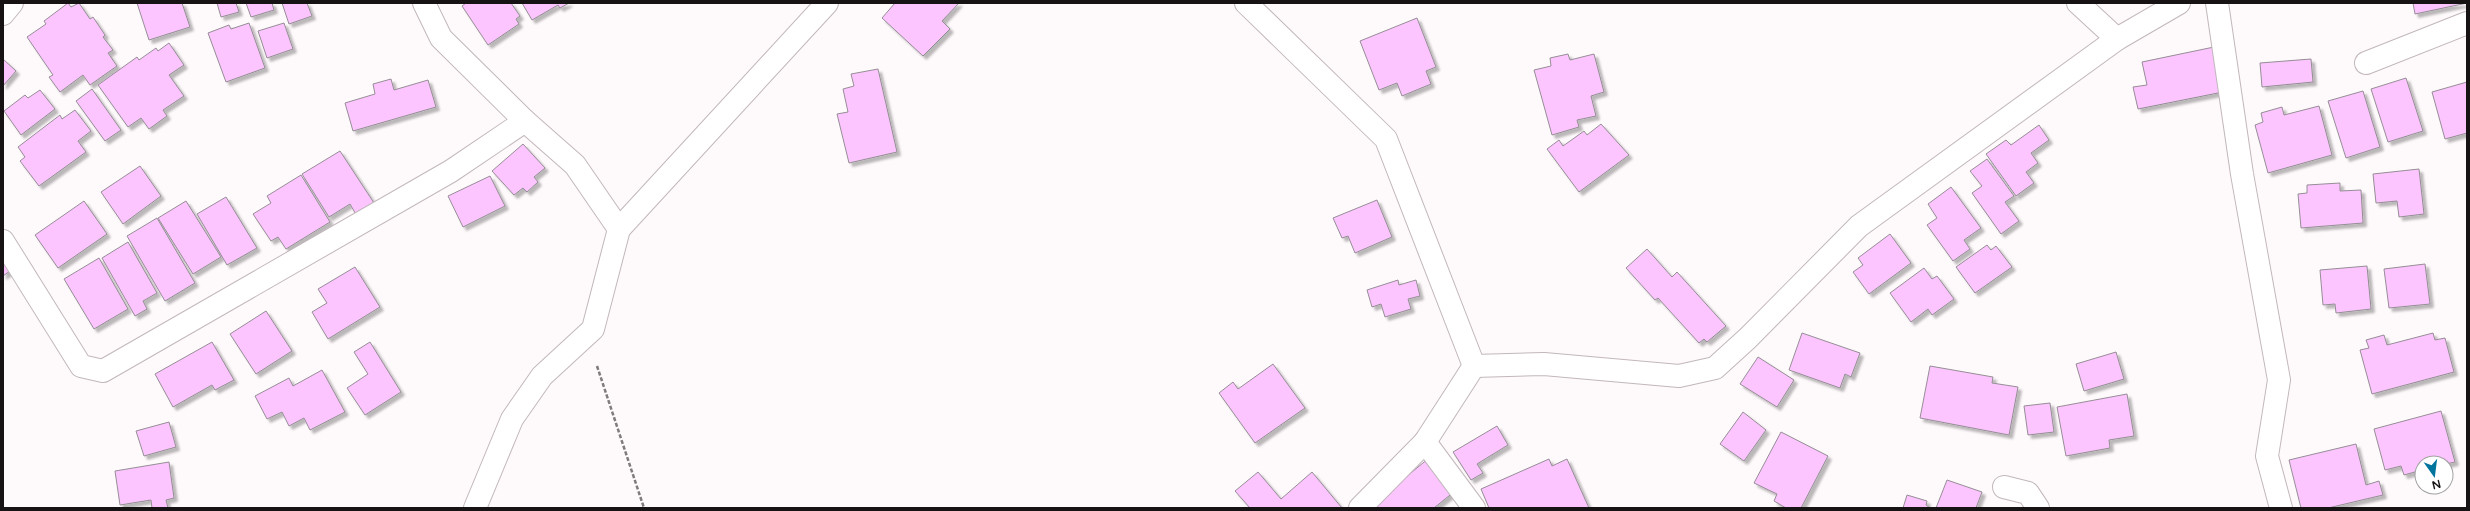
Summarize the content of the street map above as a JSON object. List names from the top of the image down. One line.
{"north":"bottom"}
